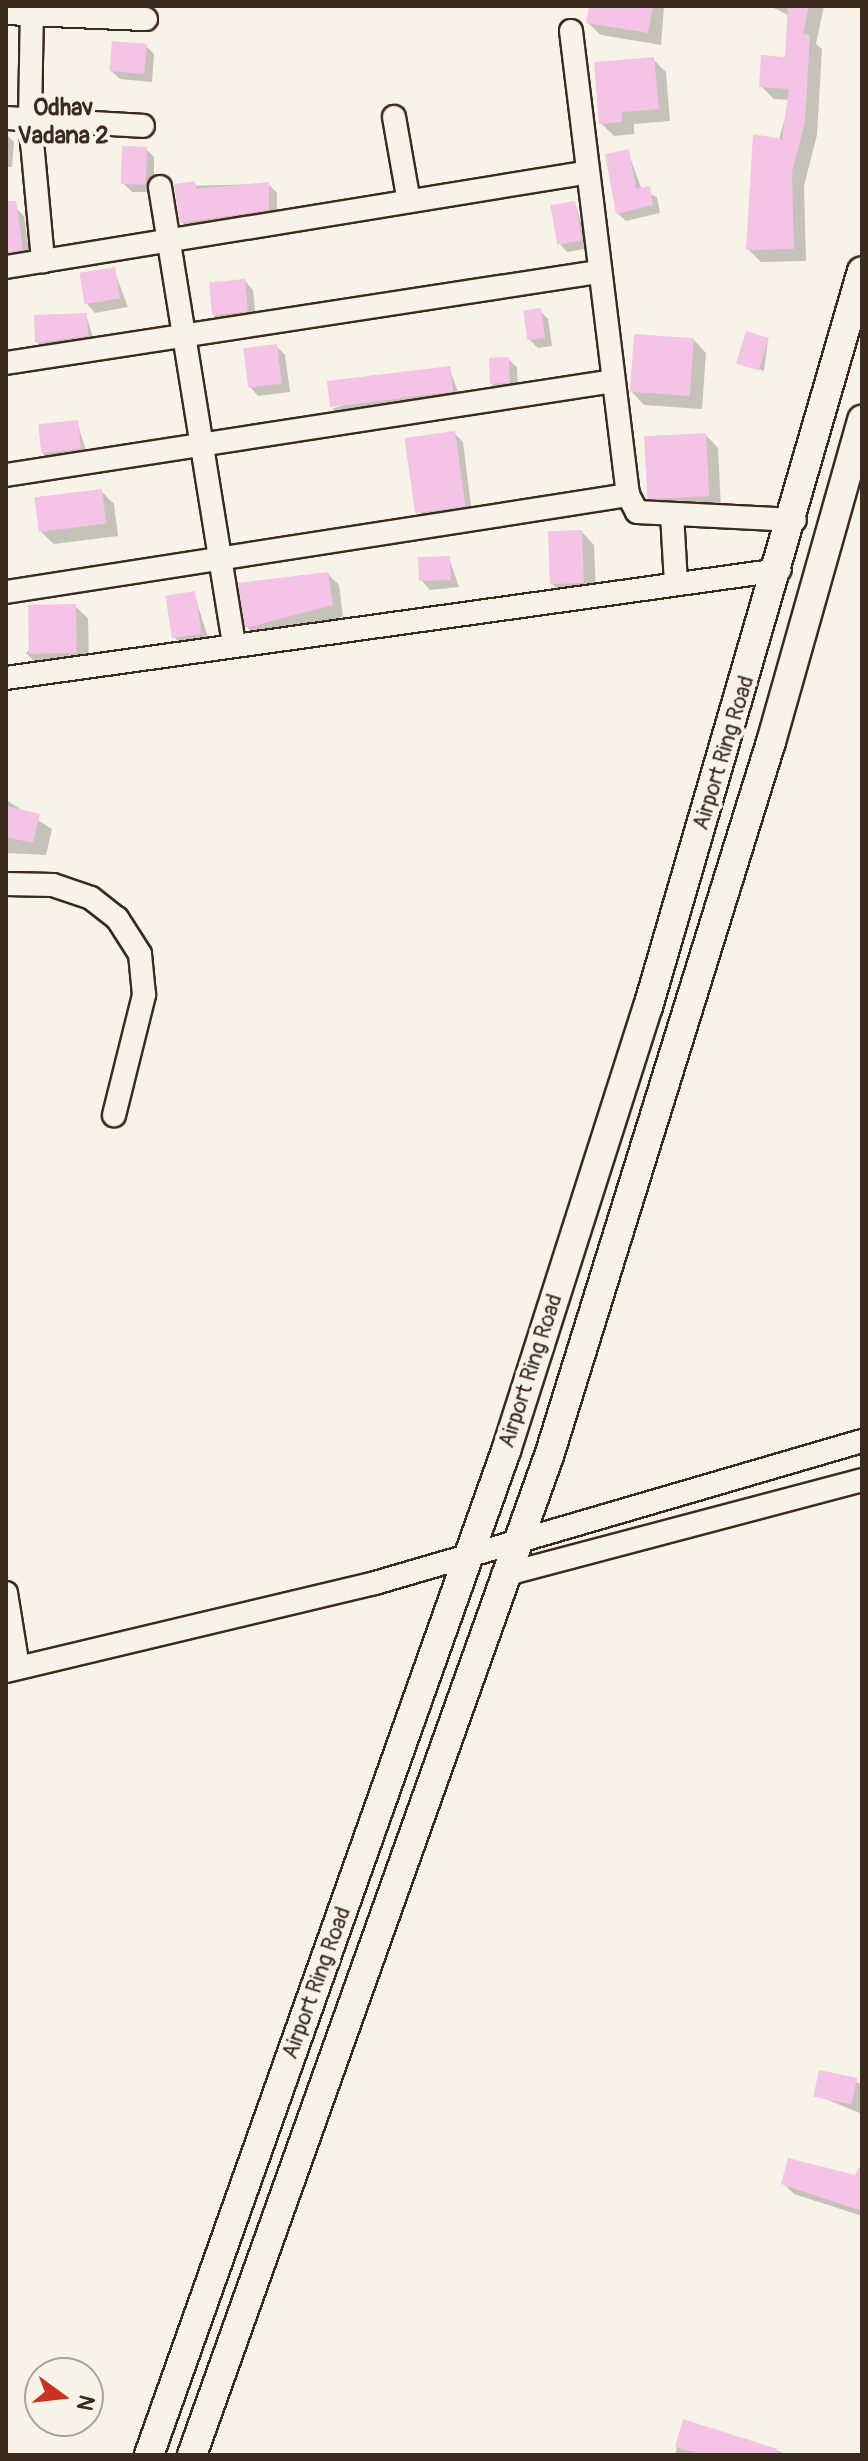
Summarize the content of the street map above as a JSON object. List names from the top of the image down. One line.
{"streets":{"main road":["Airport Ring Road"]},"districts":["Odhav Vadana 2"],"north":"right"}
